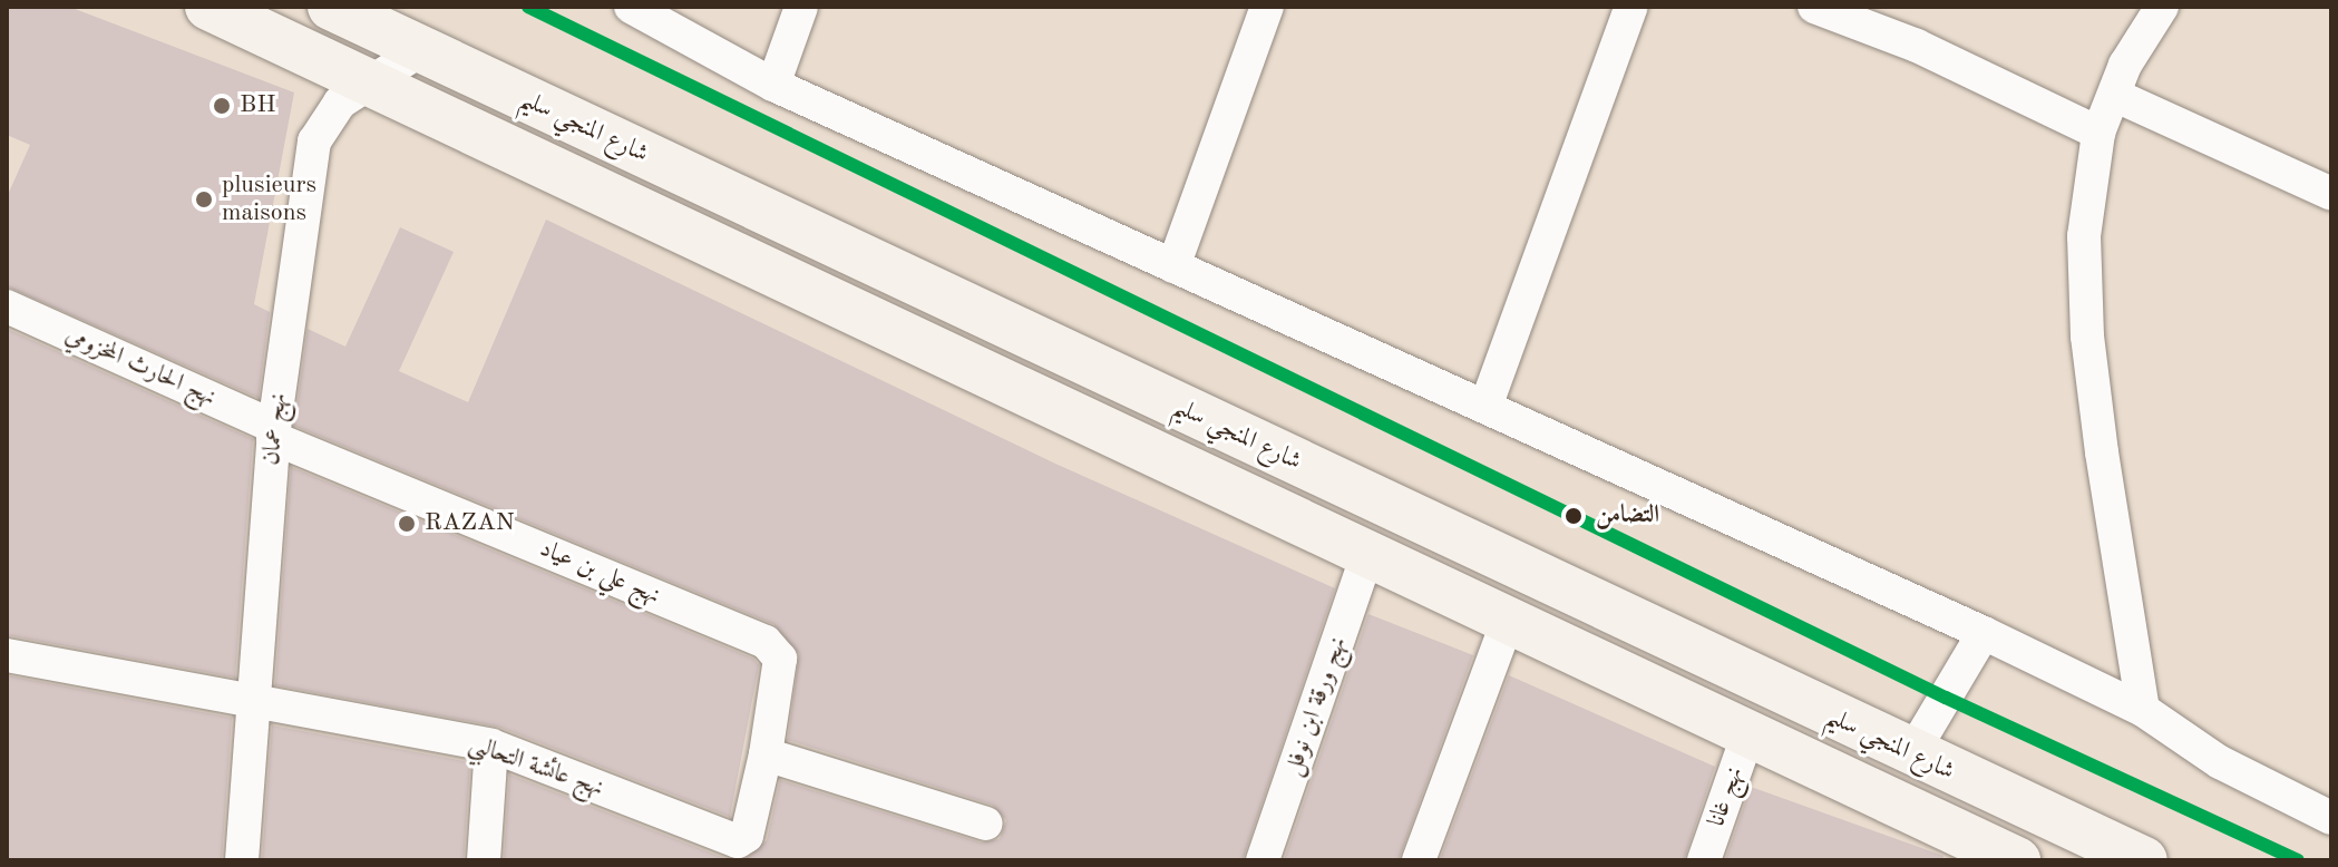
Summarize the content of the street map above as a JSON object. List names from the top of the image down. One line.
{"streets":{"main road":["شارع المنجي سليم"],"street":["نهج الحارث المخزومي","نهج عمان","نهج علي بن عياد","نهج ورقة ابن نوفل","نهج عائشة التحالبي","نهج غانا"]},"crossings":[["شارع المنجي سليم","نهج عمان"],["شارع المنجي سليم","نهج ورقة ابن نوفل"],["شارع المنجي سليم","نهج غانا"],["نهج الحارث المخزومي","نهج عمان"],["نهج الحارث المخزومي","نهج علي بن عياد"],["نهج عمان","نهج علي بن عياد"],["نهج عمان","نهج عائشة التحالبي"],["نهج علي بن عياد","نهج عائشة التحالبي"]],"places":["BH","plusieurs maisons","التضامن","RAZAN"]}
